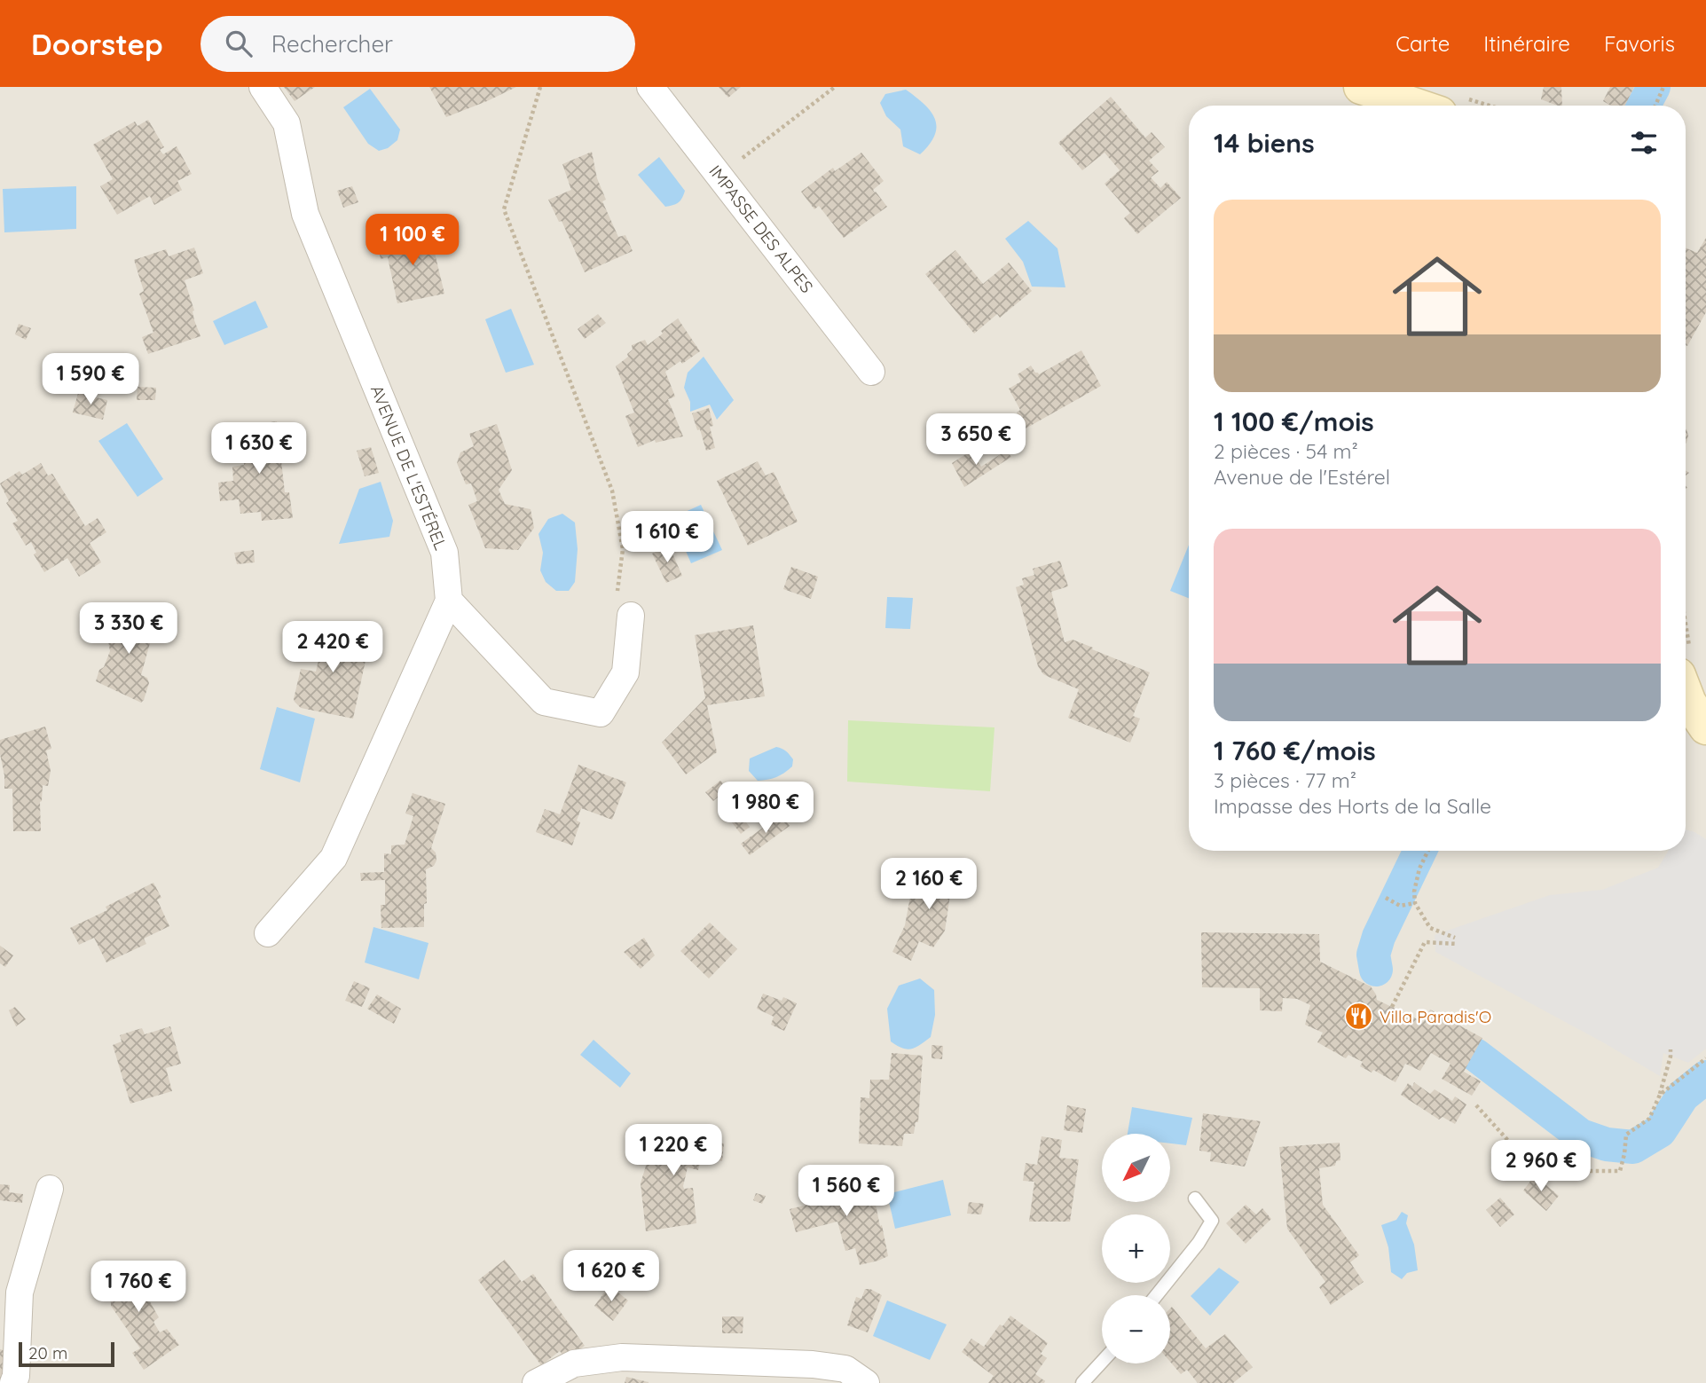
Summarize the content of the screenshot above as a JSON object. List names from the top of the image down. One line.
{"streets":{"street":["IMPASSE DES ALPES","AVENUE DE L'ESTÉREL"]},"places":{"restaurant":["Villa Paradis'O"]},"scale_bar":"20 m","north":"bottom left","page":{"header":"Doorstep","search":"Rechercher","nav":["Carte","Itinéraire","Favoris"],"heading":"14 biens","list":[{"name":"1 100 €/mois","note":"2 pièces · 54 m² · Avenue de l'Estérel"},{"name":"1 760 €/mois","note":"3 pièces · 77 m² · Impasse des Horts de la Salle"}],"price":["1 100 €","1 590 €","3 650 €","1 630 €","1 610 €","3 330 €","2 420 €","1 980 €","2 160 €","1 220 €","2 960 €","1 560 €","1 620 €","1 760 €"],"map_buttons":["+","−"],"scale":"20 m"}}
